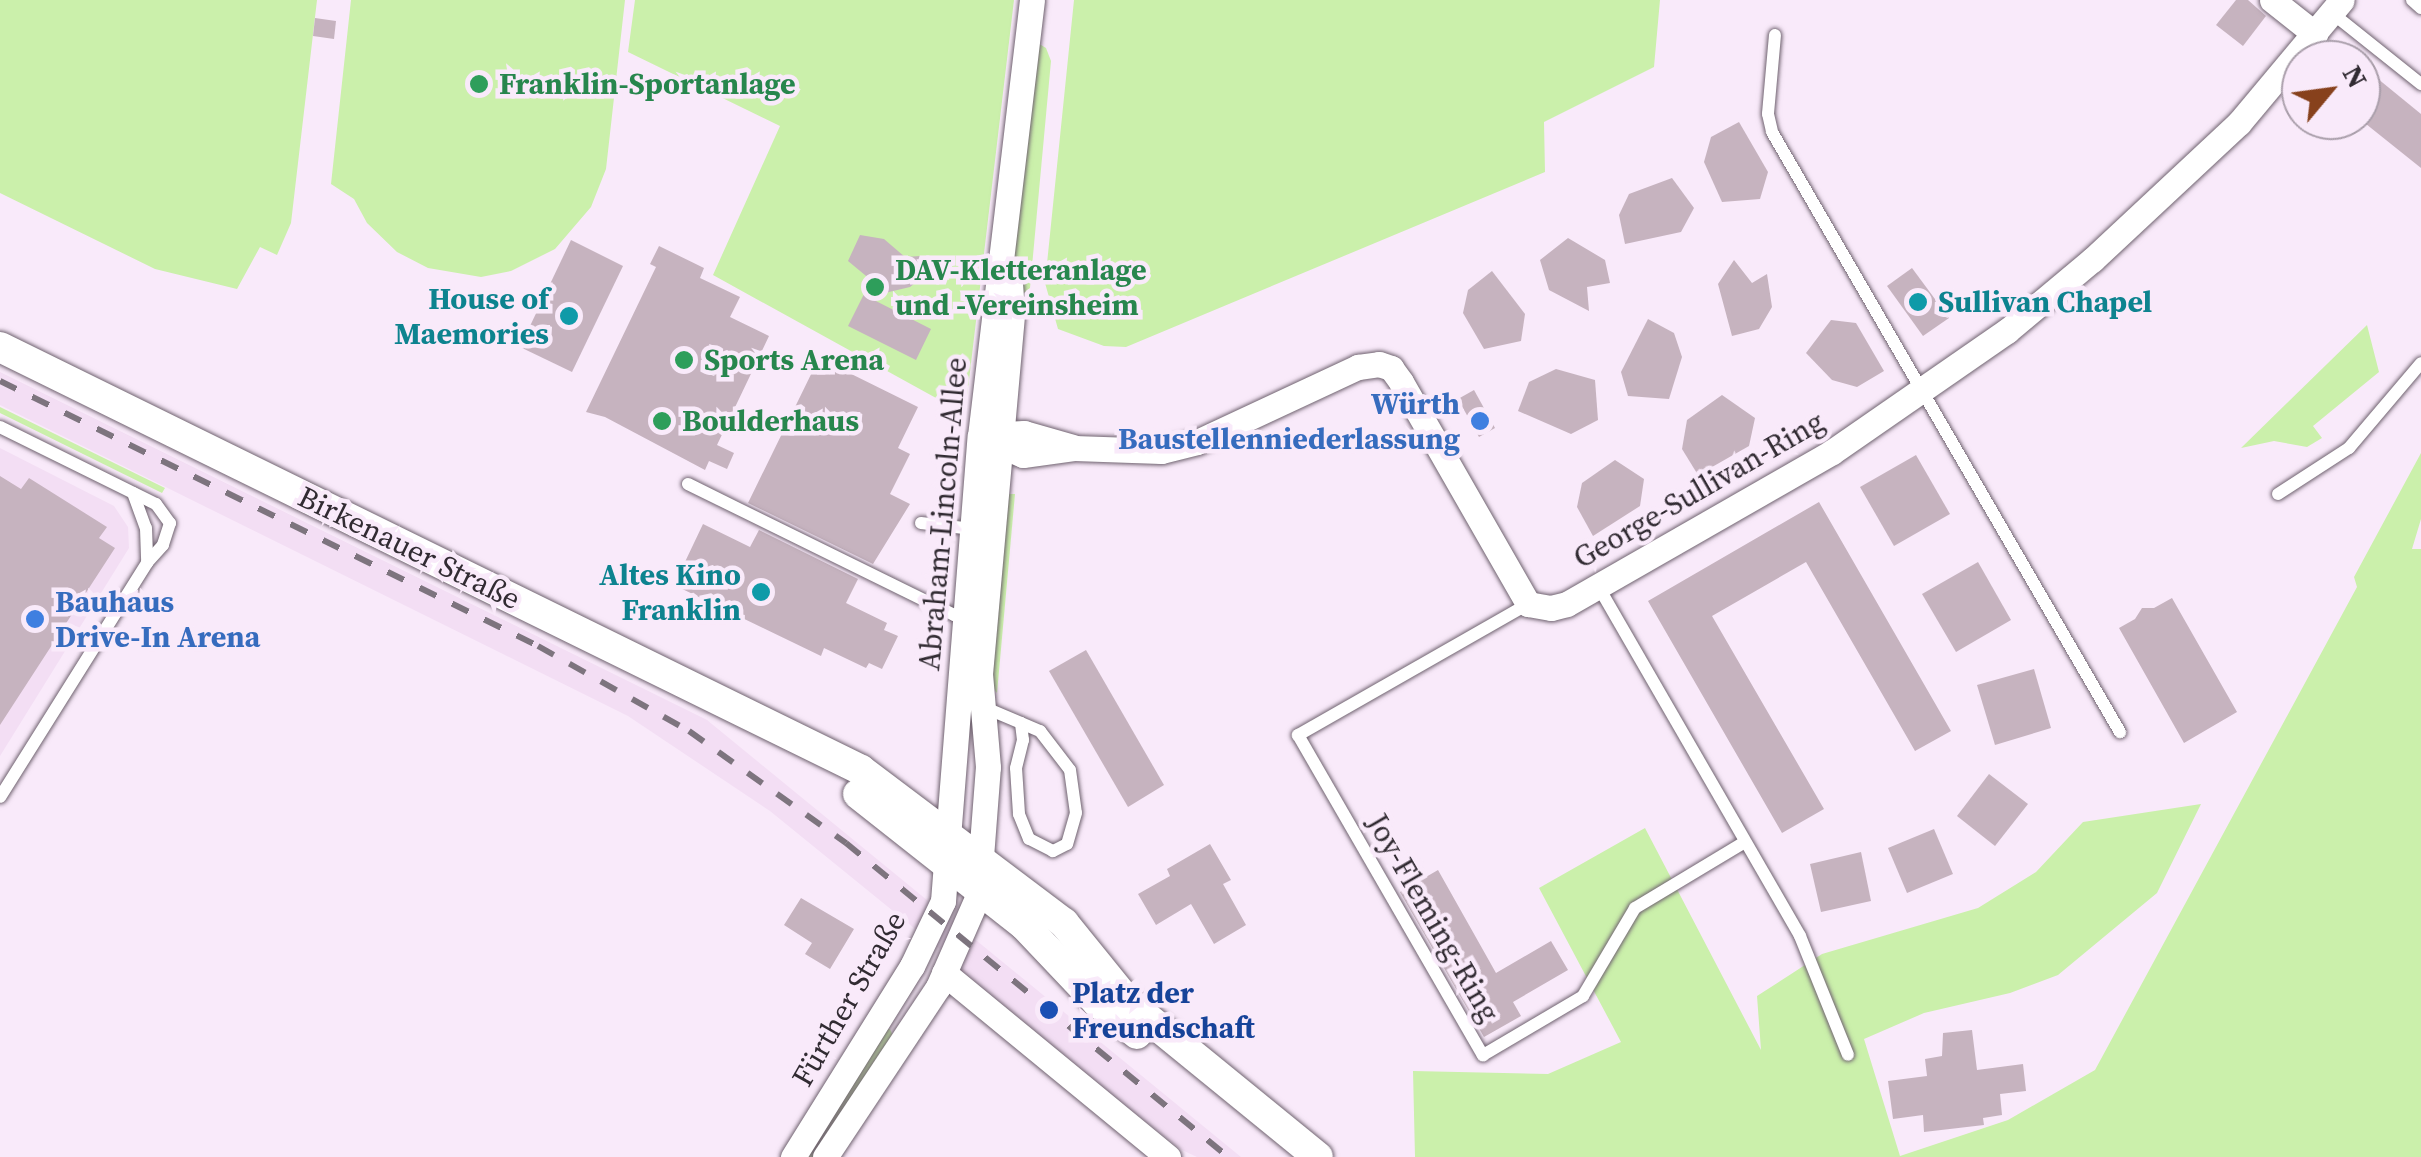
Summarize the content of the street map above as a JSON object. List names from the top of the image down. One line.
{"streets":{"street":["George-Sullivan-Ring","Abraham-Lincoln-Allee","Birkenauer Straße","Fürther Straße"],"lane":["Joy-Fleming-Ring"]},"crossings":[["George-Sullivan-Ring","Joy-Fleming-Ring"],["Abraham-Lincoln-Allee","Fürther Straße"],["Birkenauer Straße","Fürther Straße"]],"places":["Franklin-Sportanlage","DAV-Kletteranlage und -Vereinsheim","Sullivan Chapel","House of Maemories","Sports Arena","Boulderhaus","Würth Baustellenniederlassung","Altes Kino Franklin","Bauhaus Drive-In Arena","Platz der Freundschaft"],"north":"top right"}
